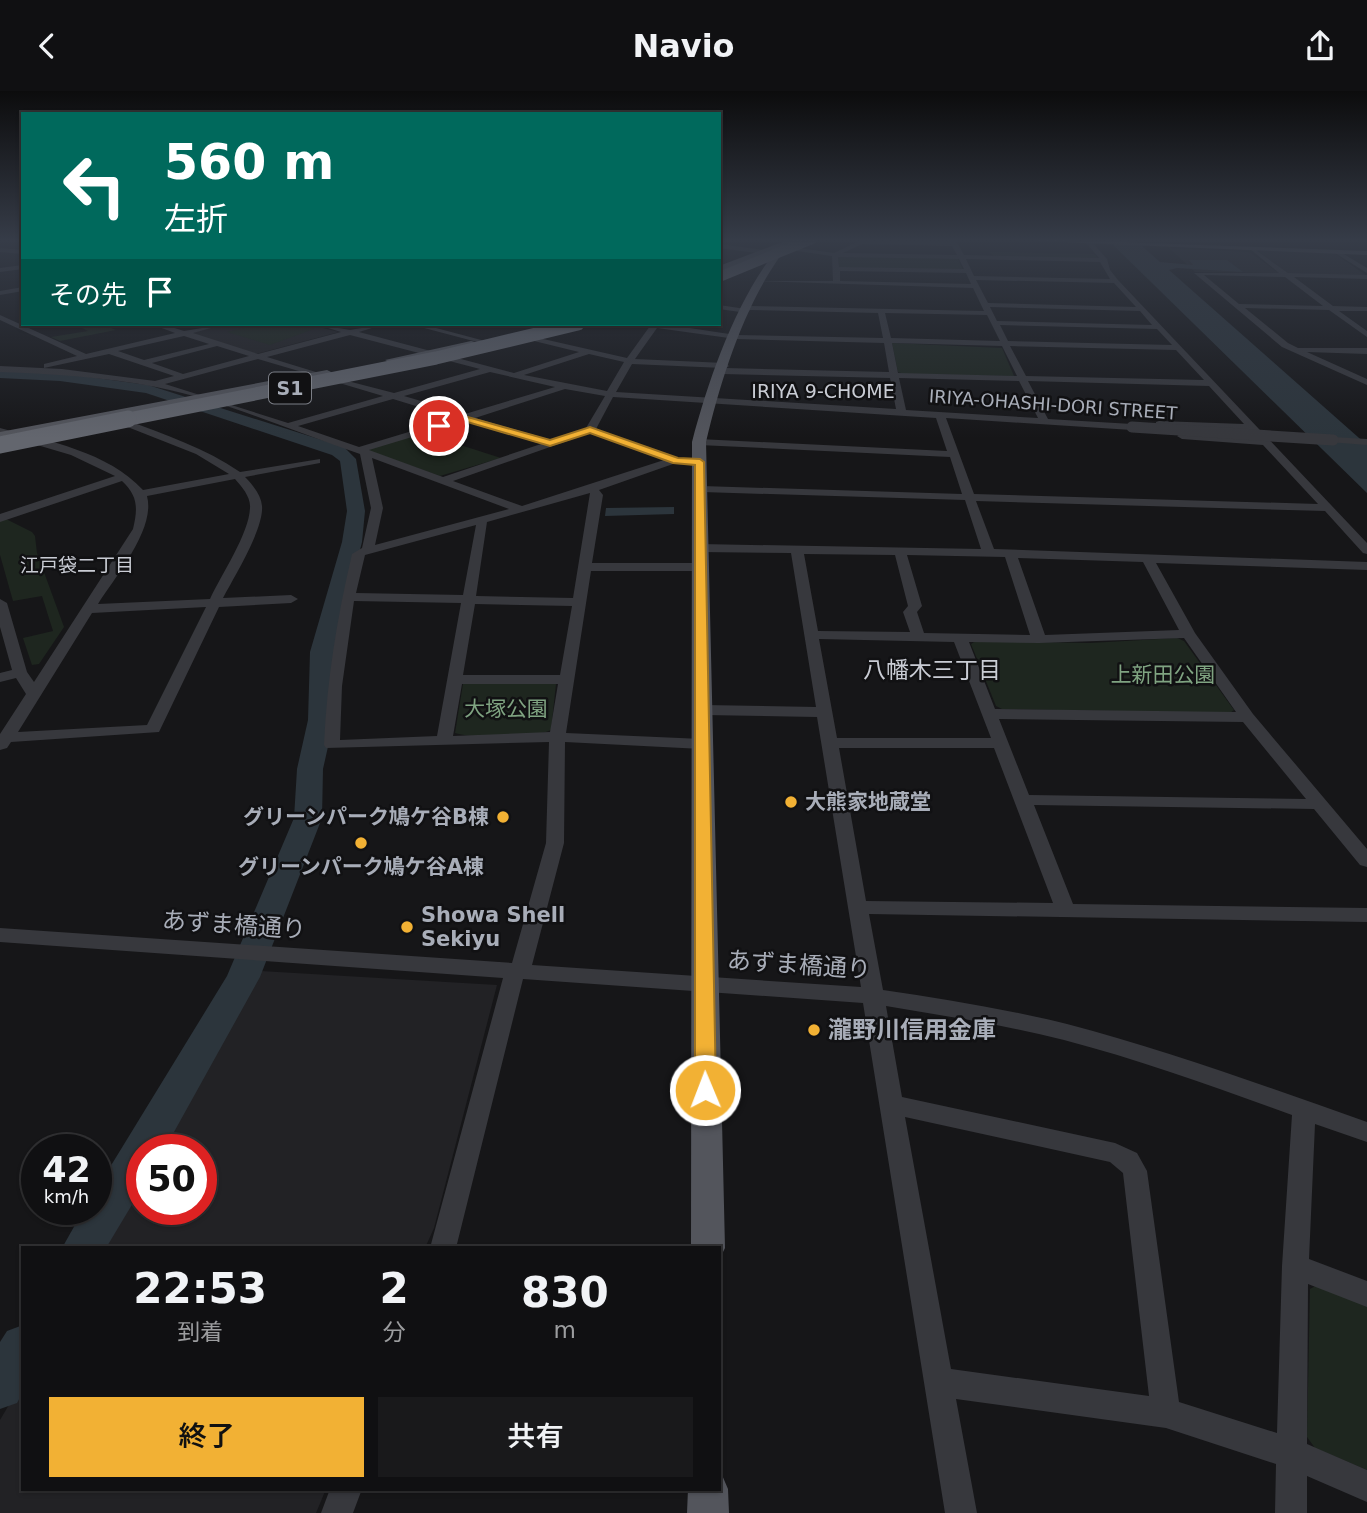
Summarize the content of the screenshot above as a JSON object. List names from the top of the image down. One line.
{"streets":{"highway":["S1"],"street":["IRIYA-OHASHI-DORI STREET","あずま橋通り"]},"districts":["IRIYA 9-CHOME","江戸袋二丁目","八幡木三丁目"],"parks":["上新田公園","大塚公園"],"places":["大熊家地蔵堂","グリーンパーク鳩ケ谷B棟","グリーンパーク鳩ケ谷A棟","Showa Shell Sekiyu","瀧野川信用金庫"],"page":{"header":"Navio","turn":["560 m","左折"],"then":"その先","speed":"42 km/h","limit":"50","eta":["22:53","到着","2","分","830","m"],"buttons":["終了","共有"]}}
